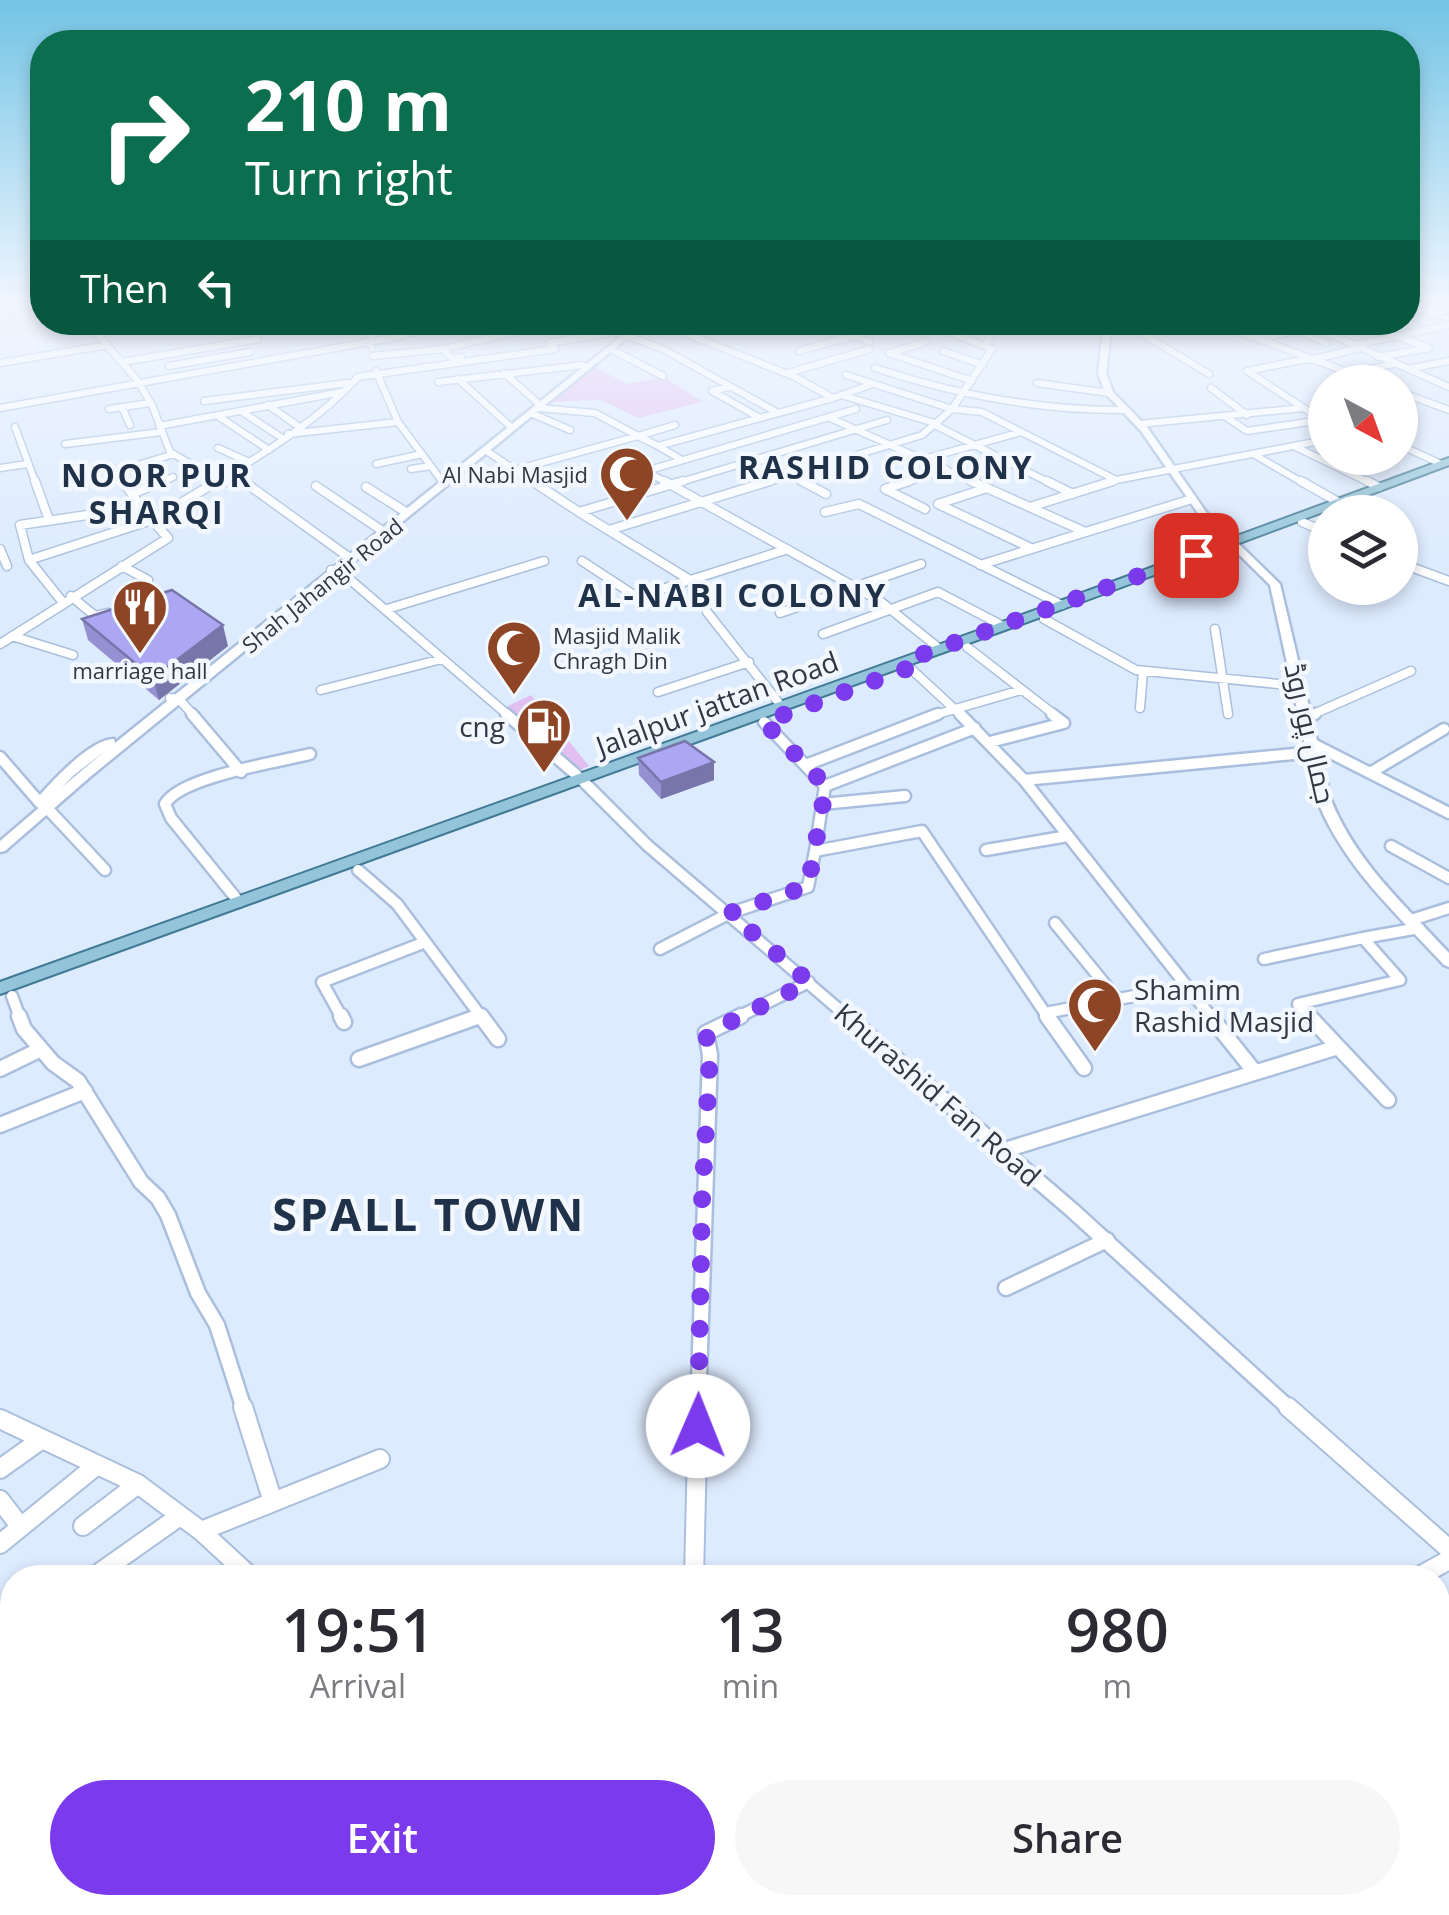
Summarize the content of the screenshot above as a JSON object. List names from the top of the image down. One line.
{"streets":{"main road":["Jalalpur jattan Road"],"street":["Shah Jahangir Road","جمال پور روڈ","Khurashid Fan Road"]},"crossings":[["Shah Jahangir Road","Khurashid Fan Road"],["Jalalpur jattan Road","جمال پور روڈ"],["Jalalpur jattan Road","Khurashid Fan Road"]],"districts":["RASHID COLONY","NOOR PUR SHARQI","AL-NABI COLONY","SPALL TOWN"],"places":{"mosque":["Al Nabi Masjid","Masjid Malik Chragh Din","Shamim Rashid Masjid"],"restaurant":["marriage hall"],"fuel station":["cng"]},"north":"bottom right","page":{"turn":["210 m","Turn right"],"then":"Then","eta":["19:51","Arrival","13","min","980","m"],"buttons":["Exit","Share"]}}
